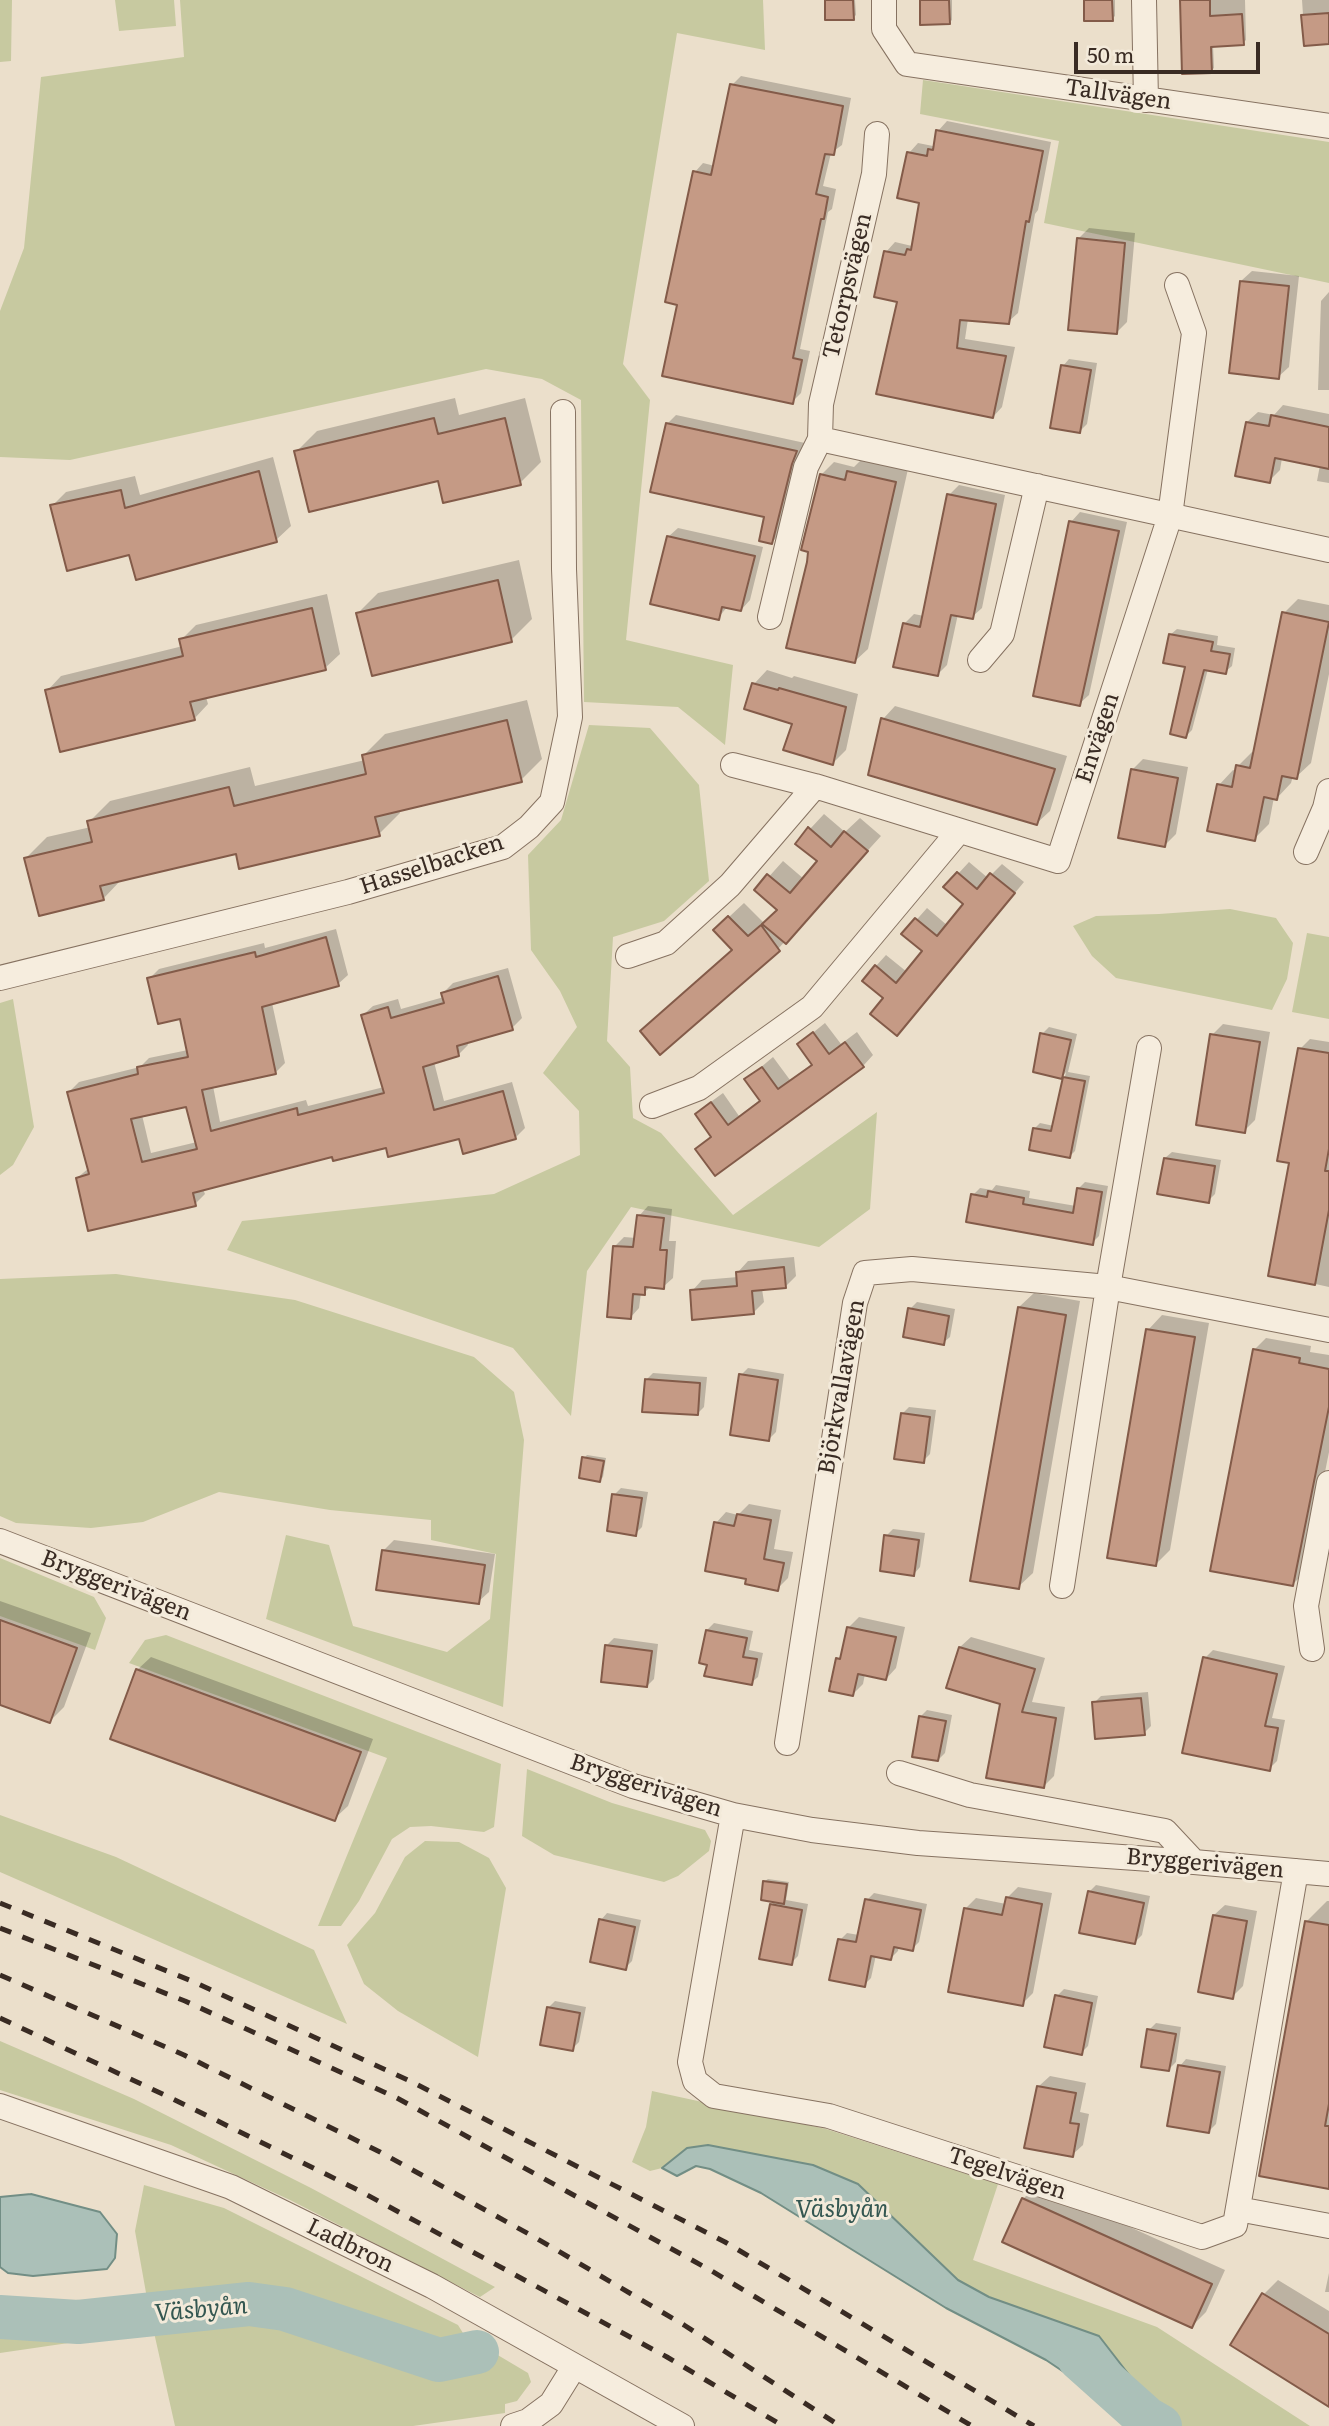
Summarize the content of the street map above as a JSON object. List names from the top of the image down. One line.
{"streets":{"street":["Tallvägen","Tetorpsvägen","Envägen","Hasselbacken","Björkvallavägen","Bryggerivägen","Tegelvägen","Ladbron"]},"crossings":[["Bryggerivägen","Tegelvägen"]],"water":["Väsbyån"],"scale_bar":"50 m"}
